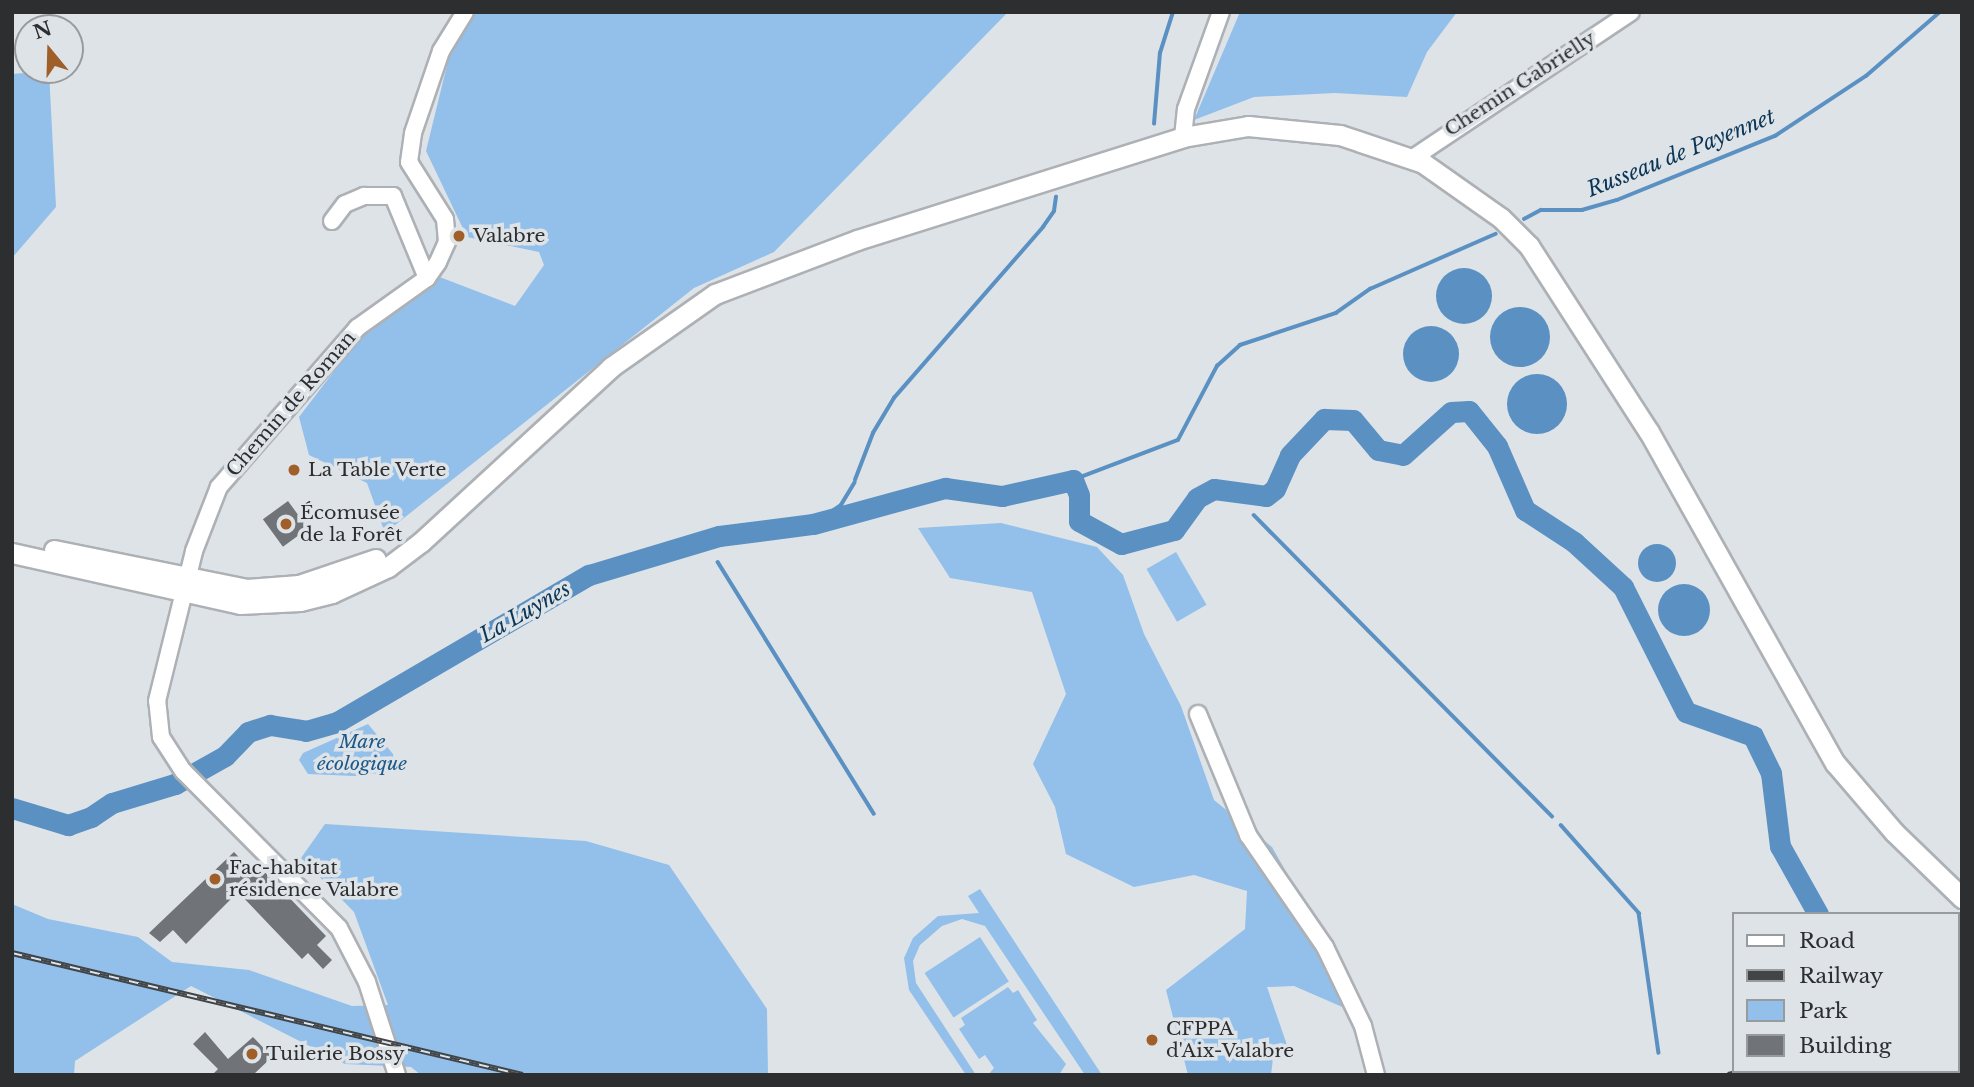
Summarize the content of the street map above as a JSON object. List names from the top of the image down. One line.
{"streets":{"street":["Chemin Gabrielly","Chemin de Roman"]},"water":["Russeau de Payennet","La Luynes"],"parks":["Mare écologique"],"places":["Valabre","La Table Verte","Écomusée de la Forêt","Fac-habitat résidence Valabre","CFPPA d'Aix-Valabre","Tuilerie Bossy"],"legend":["Road","Railway","Park","Building"],"north":"top"}
